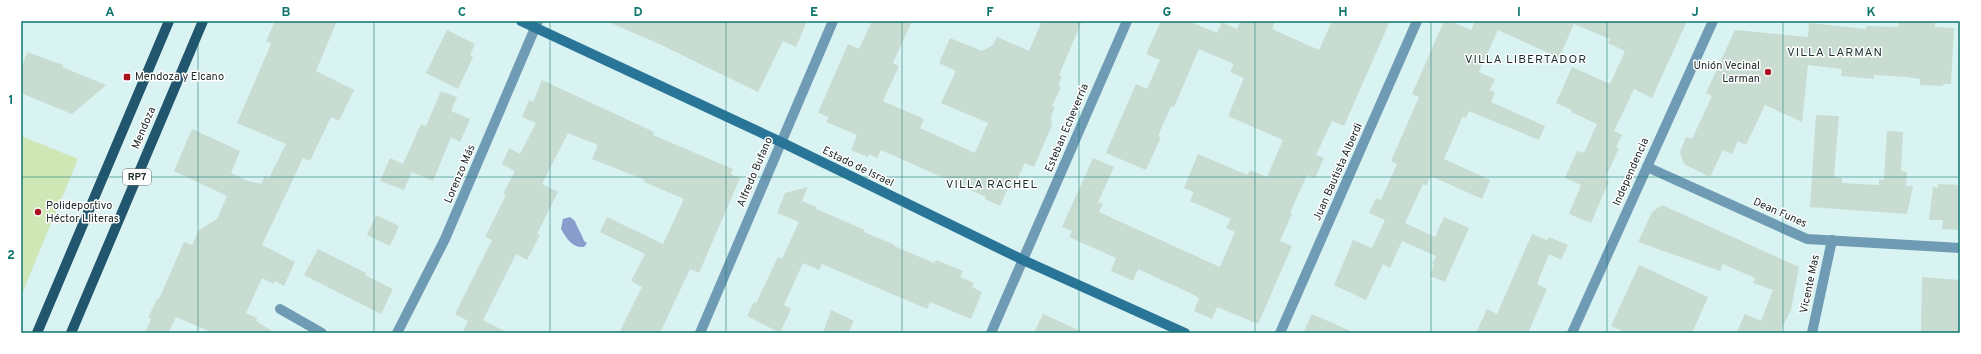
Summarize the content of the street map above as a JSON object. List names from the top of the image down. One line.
{"streets":{"main road":["Mendoza","RP7"],"street":["Esteban Echeverría","Estado de Israel","Alfredo Bufano","Juan Bautista Alberdi","Independencia","Lorenzo Más","Dean Funes","Vicente Mas"]},"crossings":[["Esteban Echeverría","Estado de Israel"],["Estado de Israel","Alfredo Bufano"],["Estado de Israel","Lorenzo Más"],["Independencia","Dean Funes"],["Dean Funes","Vicente Mas"]],"districts":["VILLA LARMAN","VILLA LIBERTADOR","VILLA RACHEL"],"places":{"other":["Unión Vecinal Larman","Polideportivo Héctor Lliteras"],"transit":["Mendoza y Elcano"]},"grid":{"columns":["A","B","C","D","E","F","G","H","I","J","K"],"rows":["1","2"]}}
